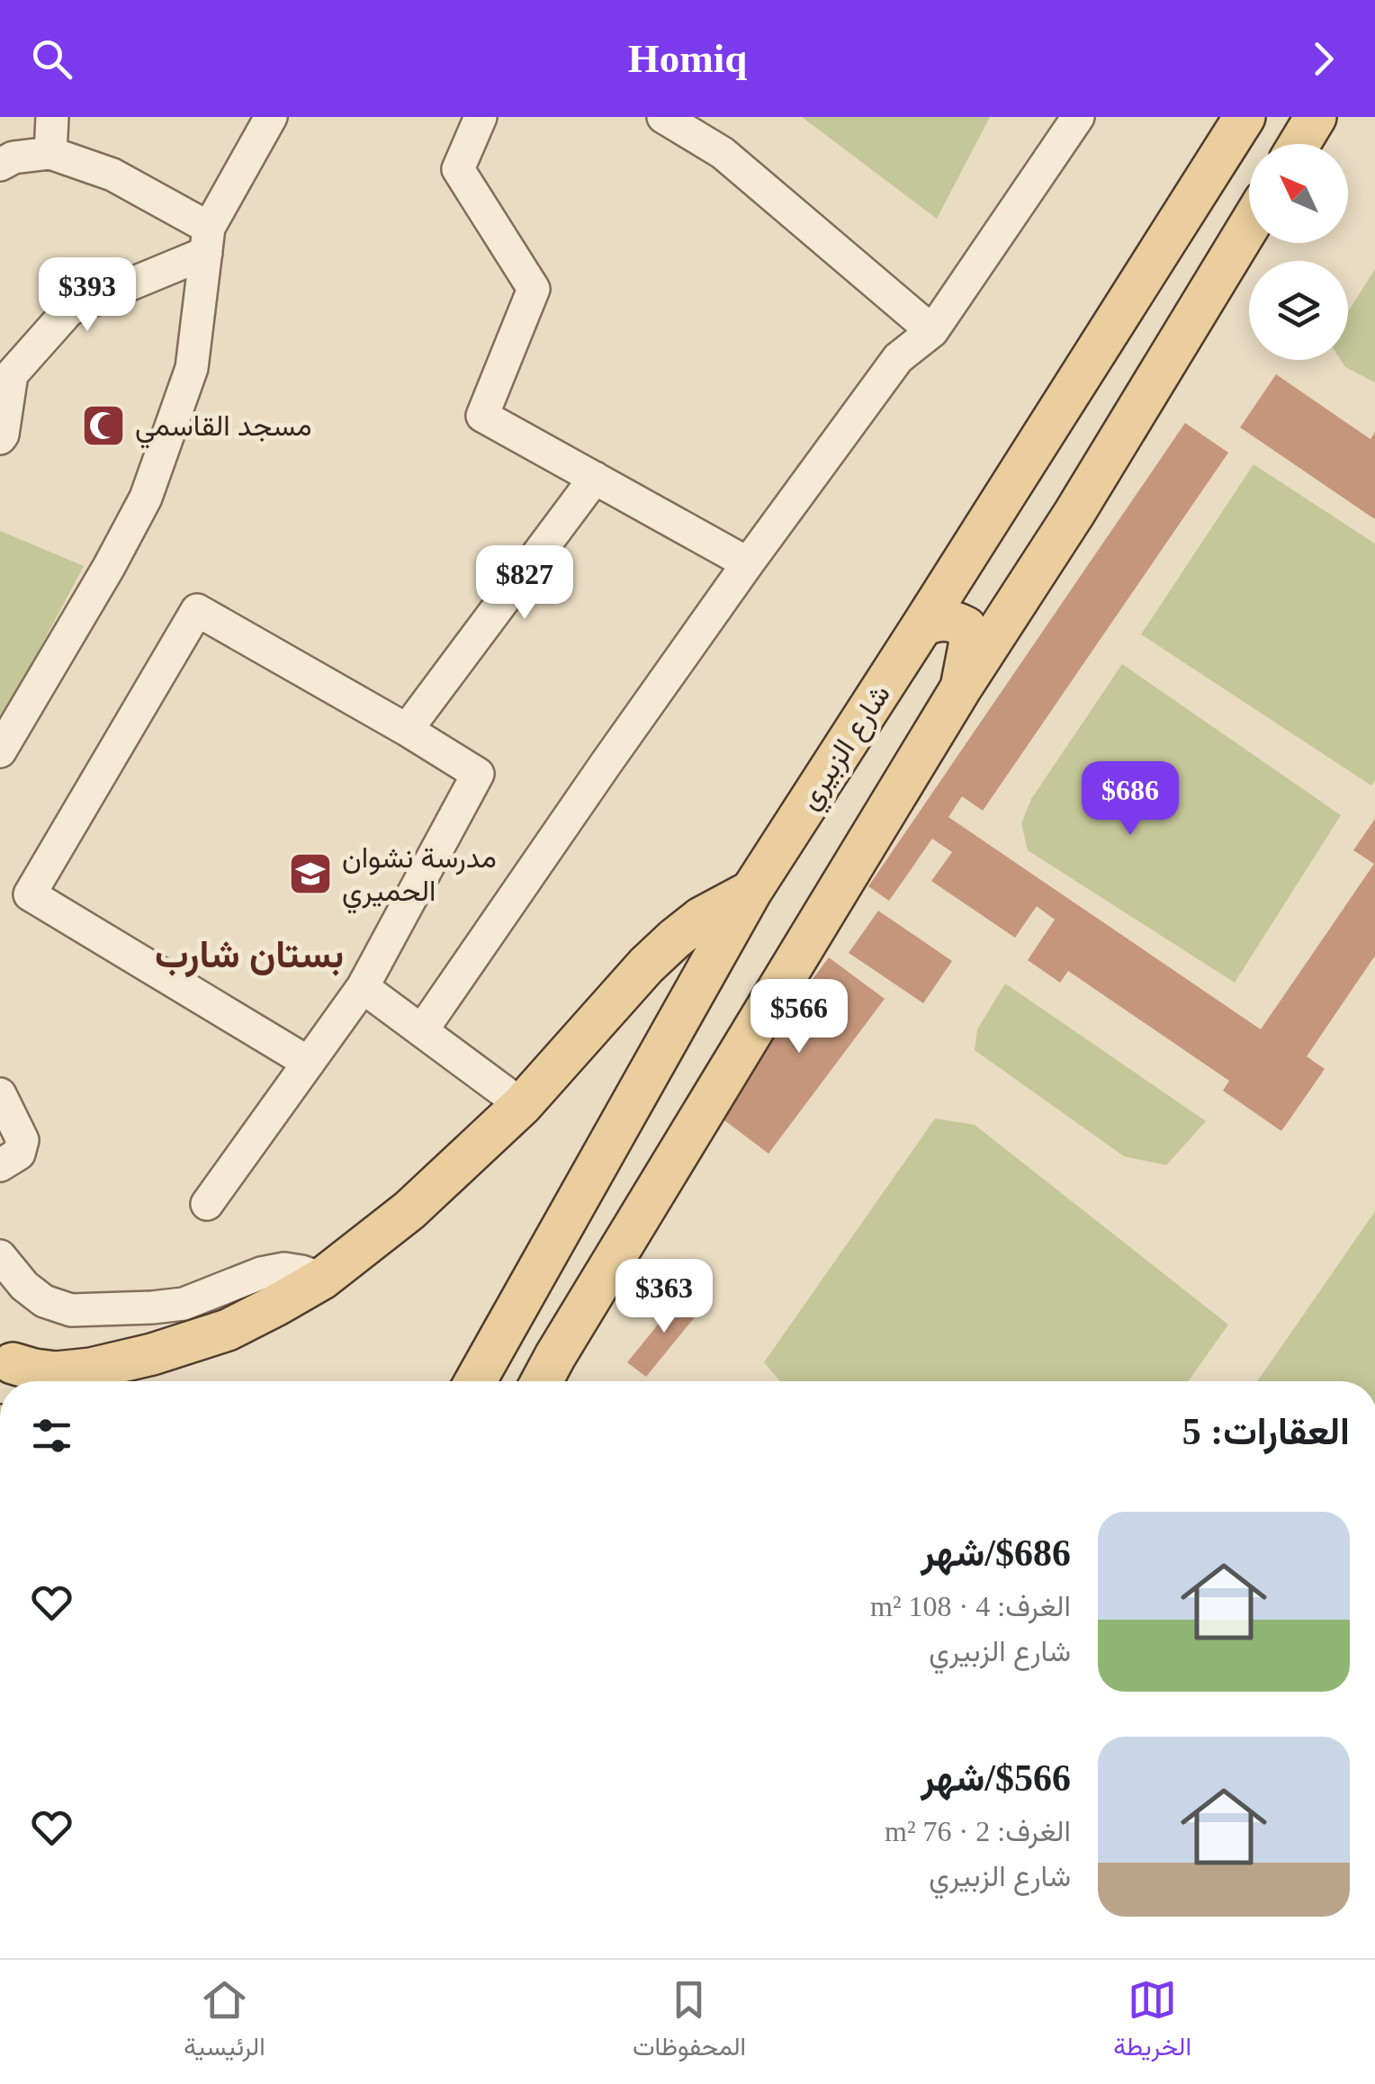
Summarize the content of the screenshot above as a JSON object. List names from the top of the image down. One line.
{"streets":{"main road":["شارع الزبيري"]},"districts":["بستان شارب"],"places":{"mosque":["مسجد القاسمي"],"school or university":["مدرسة نشوان الحميري"]},"north":"top left","page":{"header":"Homiq","price":["$393","$827","$686","$566","$363"],"heading":"العقارات: 5","list":[{"name":"$686/شهر","note":"الغرف: 4 · 108 m² · شارع الزبيري"},{"name":"$566/شهر","note":"الغرف: 2 · 76 m² · شارع الزبيري"}],"tabs":["الخريطة","المحفوظات","الرئيسية"]}}
